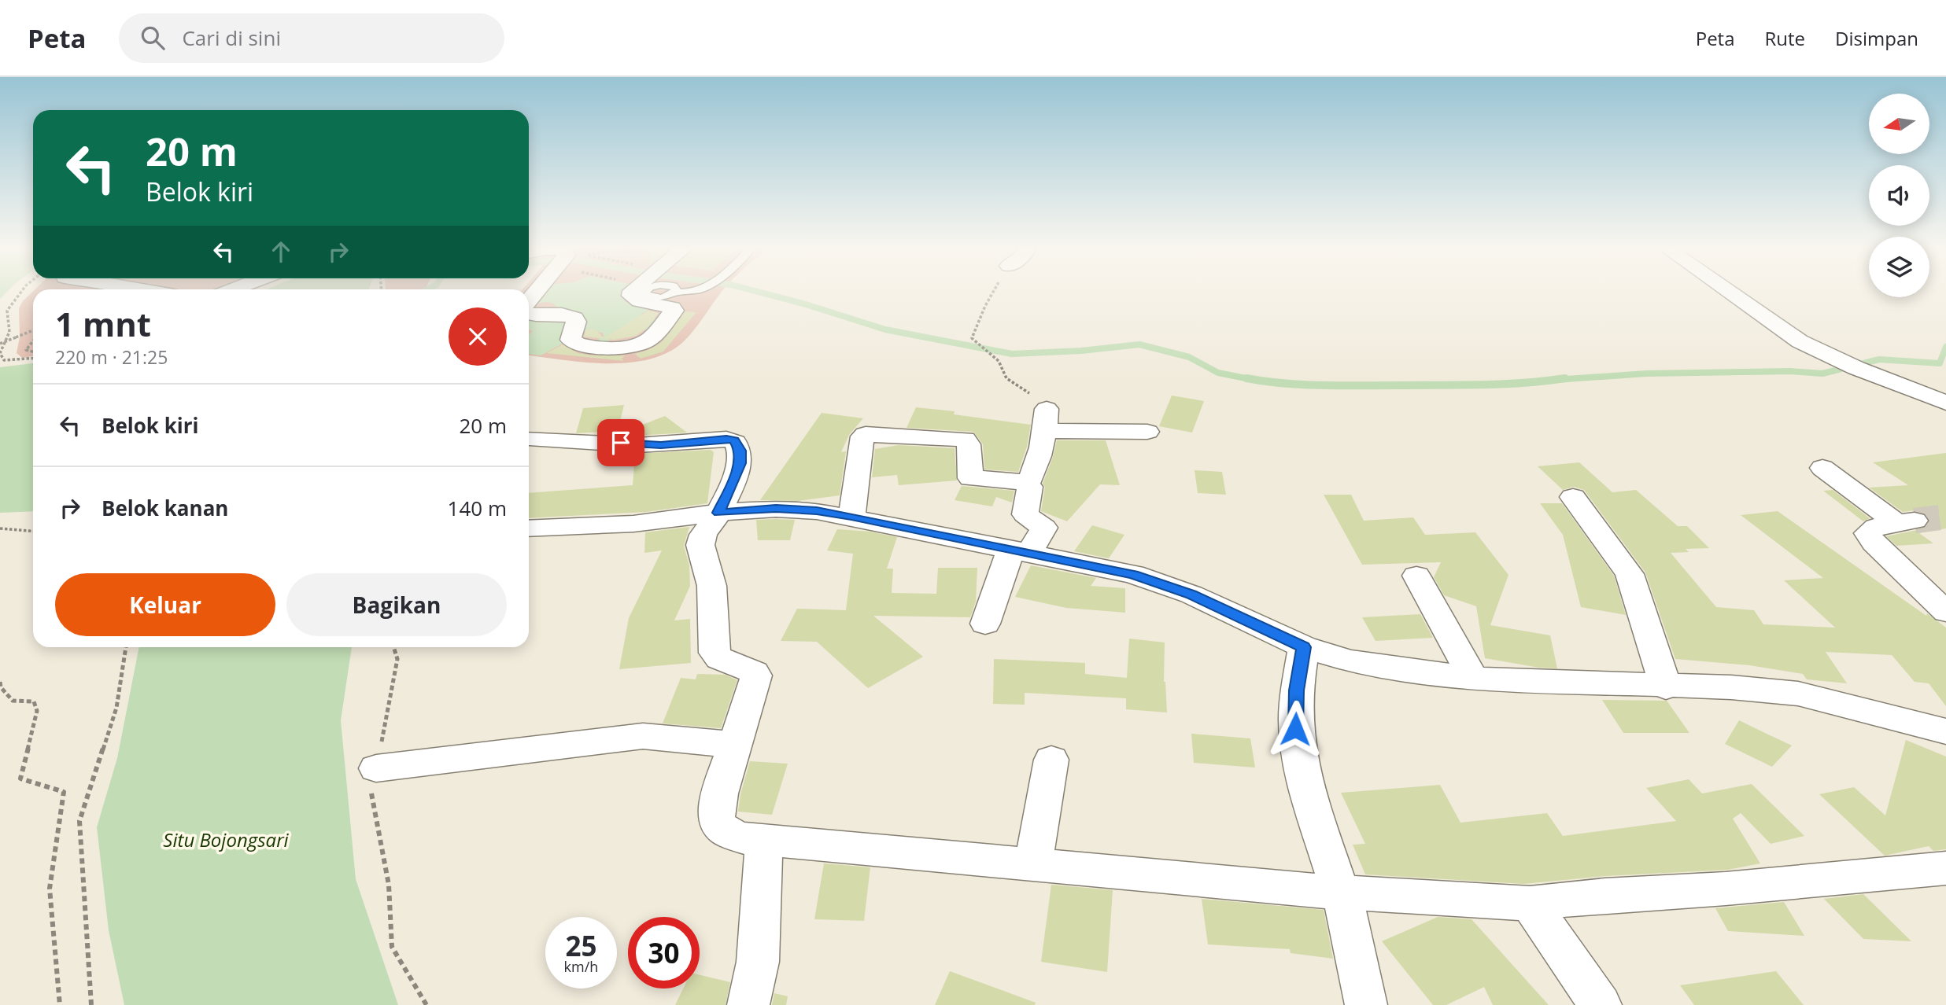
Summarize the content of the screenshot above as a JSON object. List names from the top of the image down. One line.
{"water":["Situ Bojongsari"],"north":"left","page":{"header":"Peta","search":"Cari di sini","nav":["Peta","Rute","Disimpan"],"turn":["20 m","Belok kiri"],"heading":["1 mnt","220 m · 21:25"],"list":[{"name":"Belok kiri","value":"20 m"},{"name":"Belok kanan","value":"140 m"}],"buttons":["Keluar","Bagikan"],"speed":"25 km/h","limit":"30"}}
